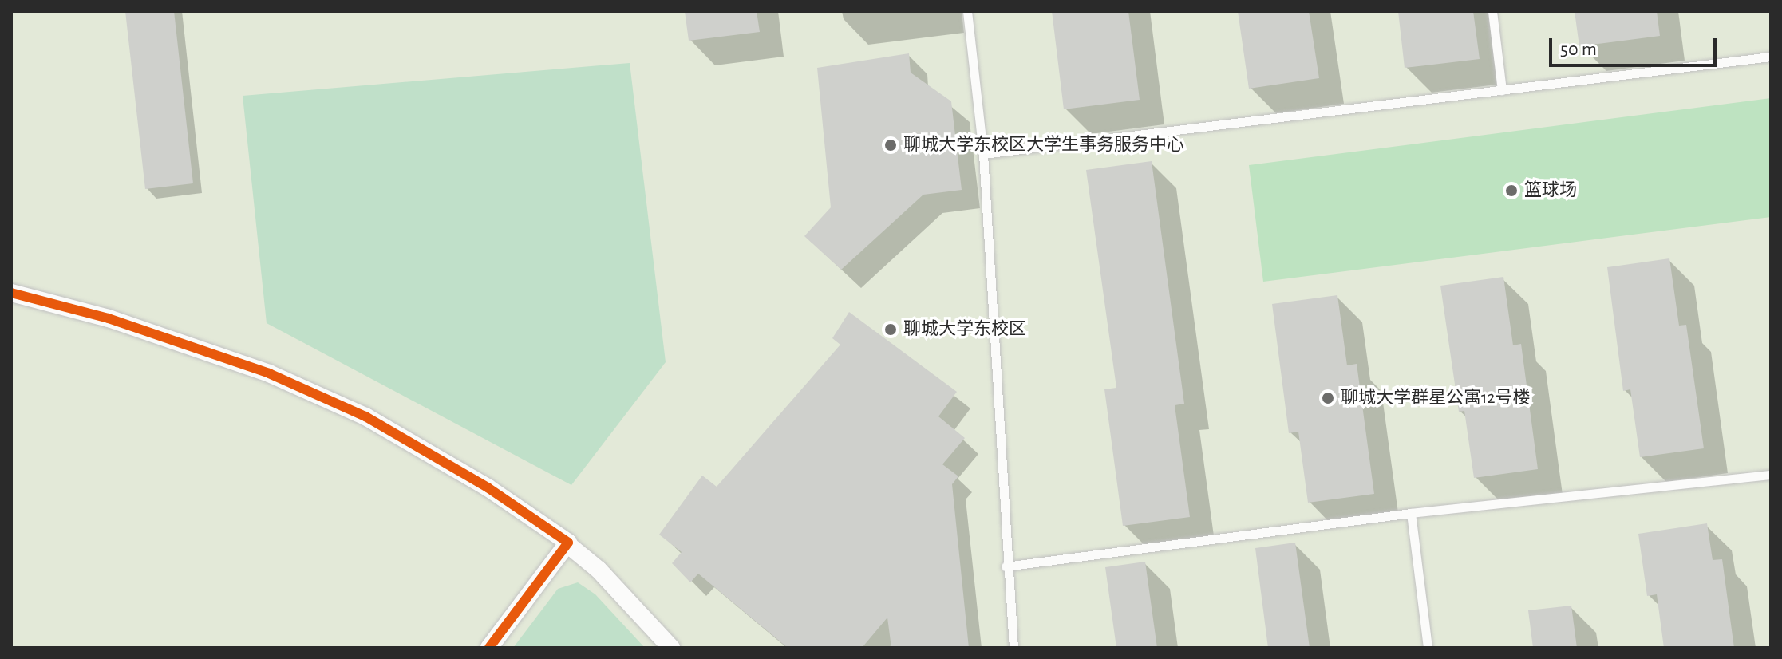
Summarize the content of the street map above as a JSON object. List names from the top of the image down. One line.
{"places":["聊城大学东校区大学生事务服务中心","篮球场","聊城大学东校区","聊城大学群星公寓12号楼"],"scale_bar":"50 m"}
